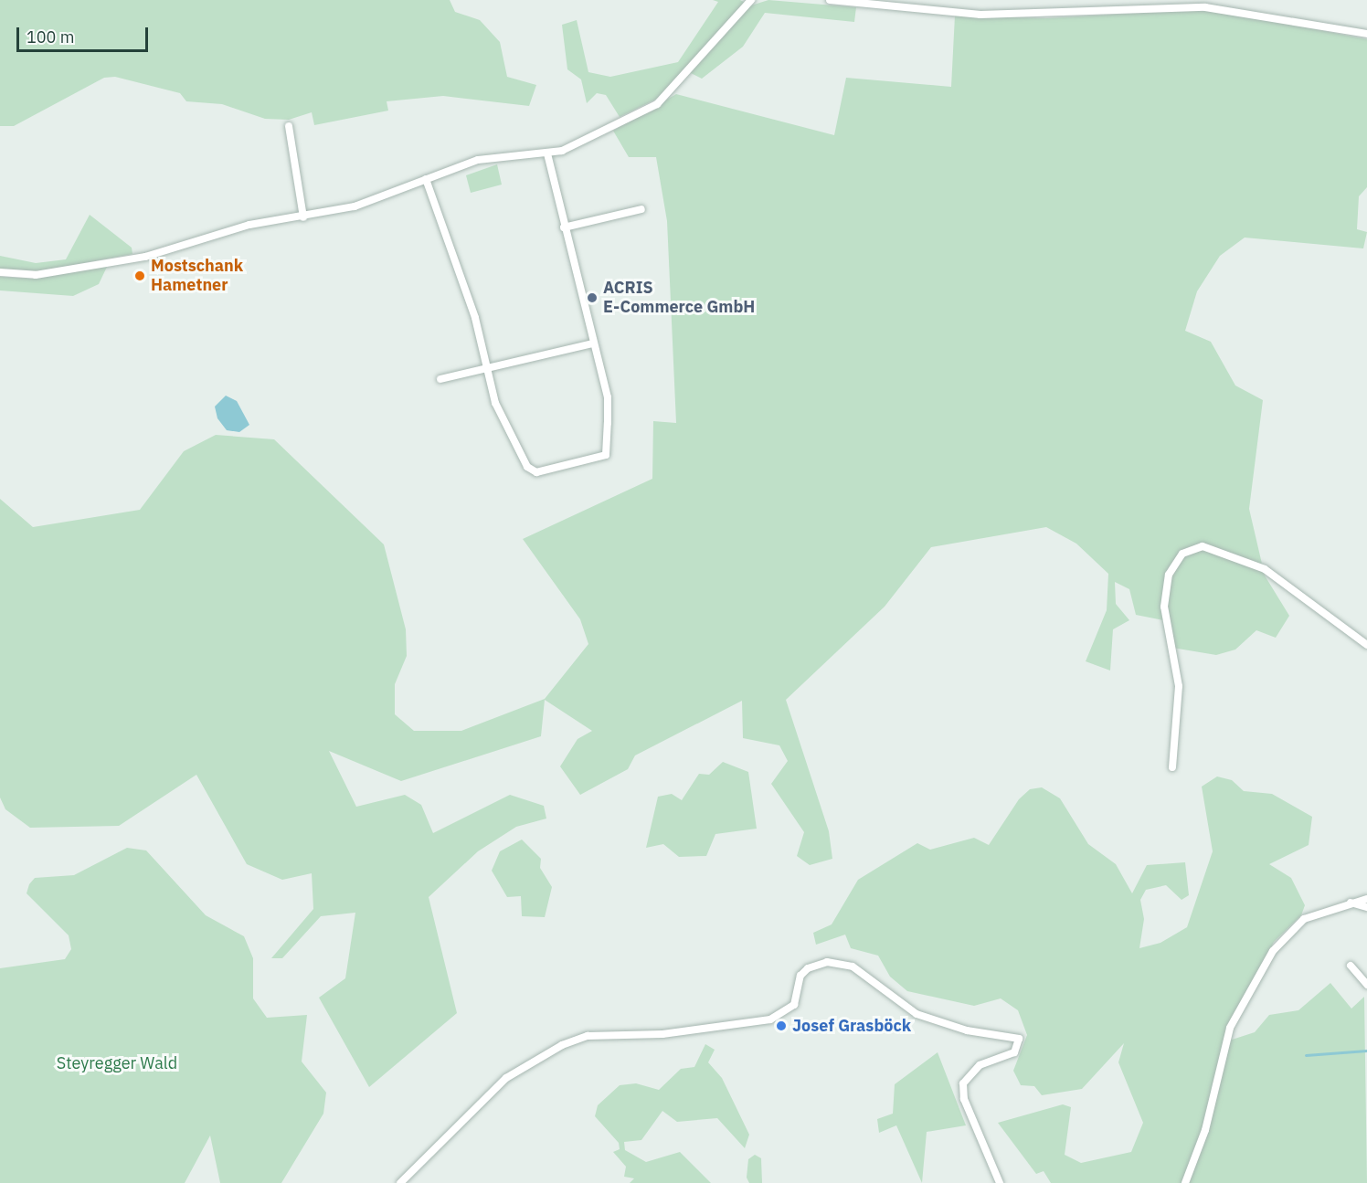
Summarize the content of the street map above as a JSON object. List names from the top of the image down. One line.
{"parks":["Steyregger Wald"],"places":["Mostschank Hametner","ACRIS E-Commerce GmbH","Josef Grasböck"],"scale_bar":"100 m"}
